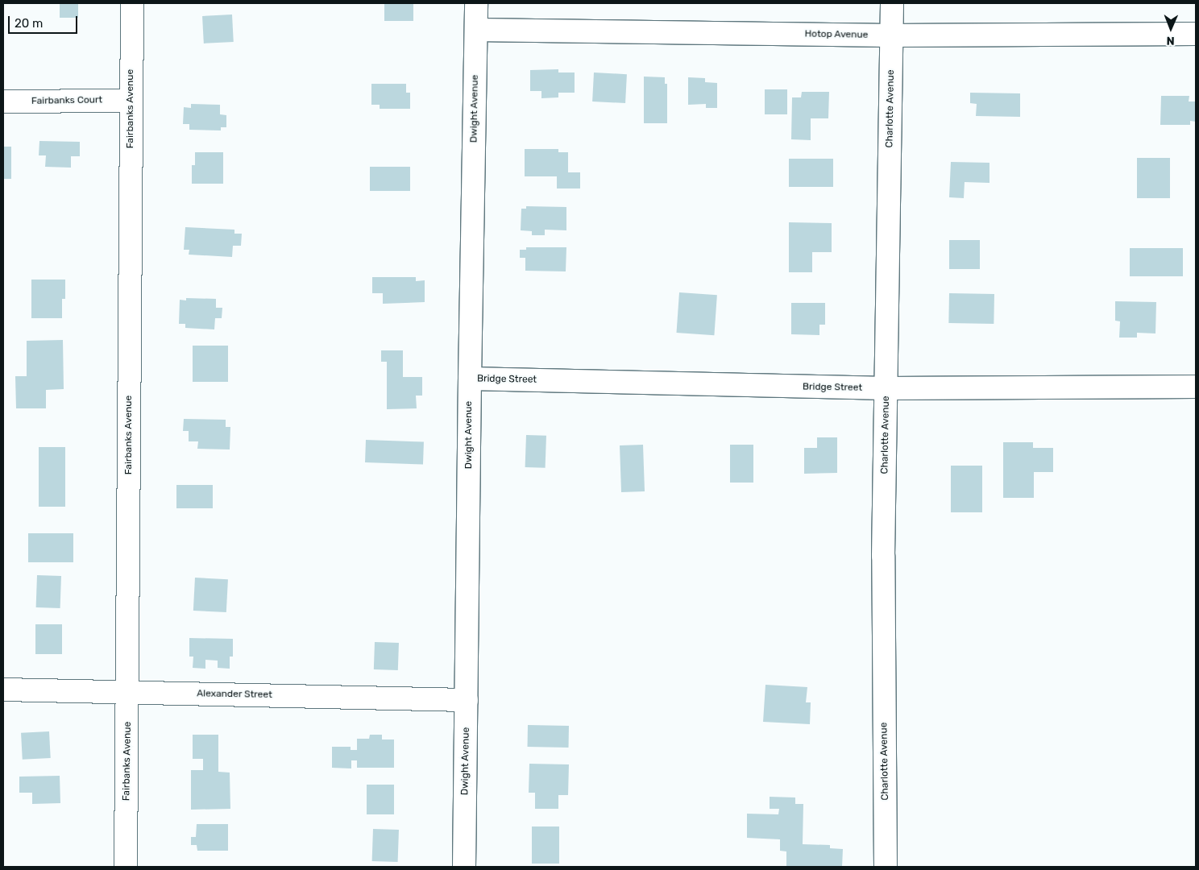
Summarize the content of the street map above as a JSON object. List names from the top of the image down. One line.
{"streets":{"street":["Hotop Avenue","Fairbanks Court","Fairbanks Avenue","Dwight Avenue","Charlotte Avenue","Bridge Street","Alexander Street"]},"crossings":[["Hotop Avenue","Dwight Avenue"],["Hotop Avenue","Charlotte Avenue"],["Fairbanks Court","Fairbanks Avenue"],["Fairbanks Avenue","Alexander Street"],["Dwight Avenue","Bridge Street"],["Dwight Avenue","Alexander Street"],["Charlotte Avenue","Bridge Street"]],"scale_bar":"20 m","north":"bottom"}
